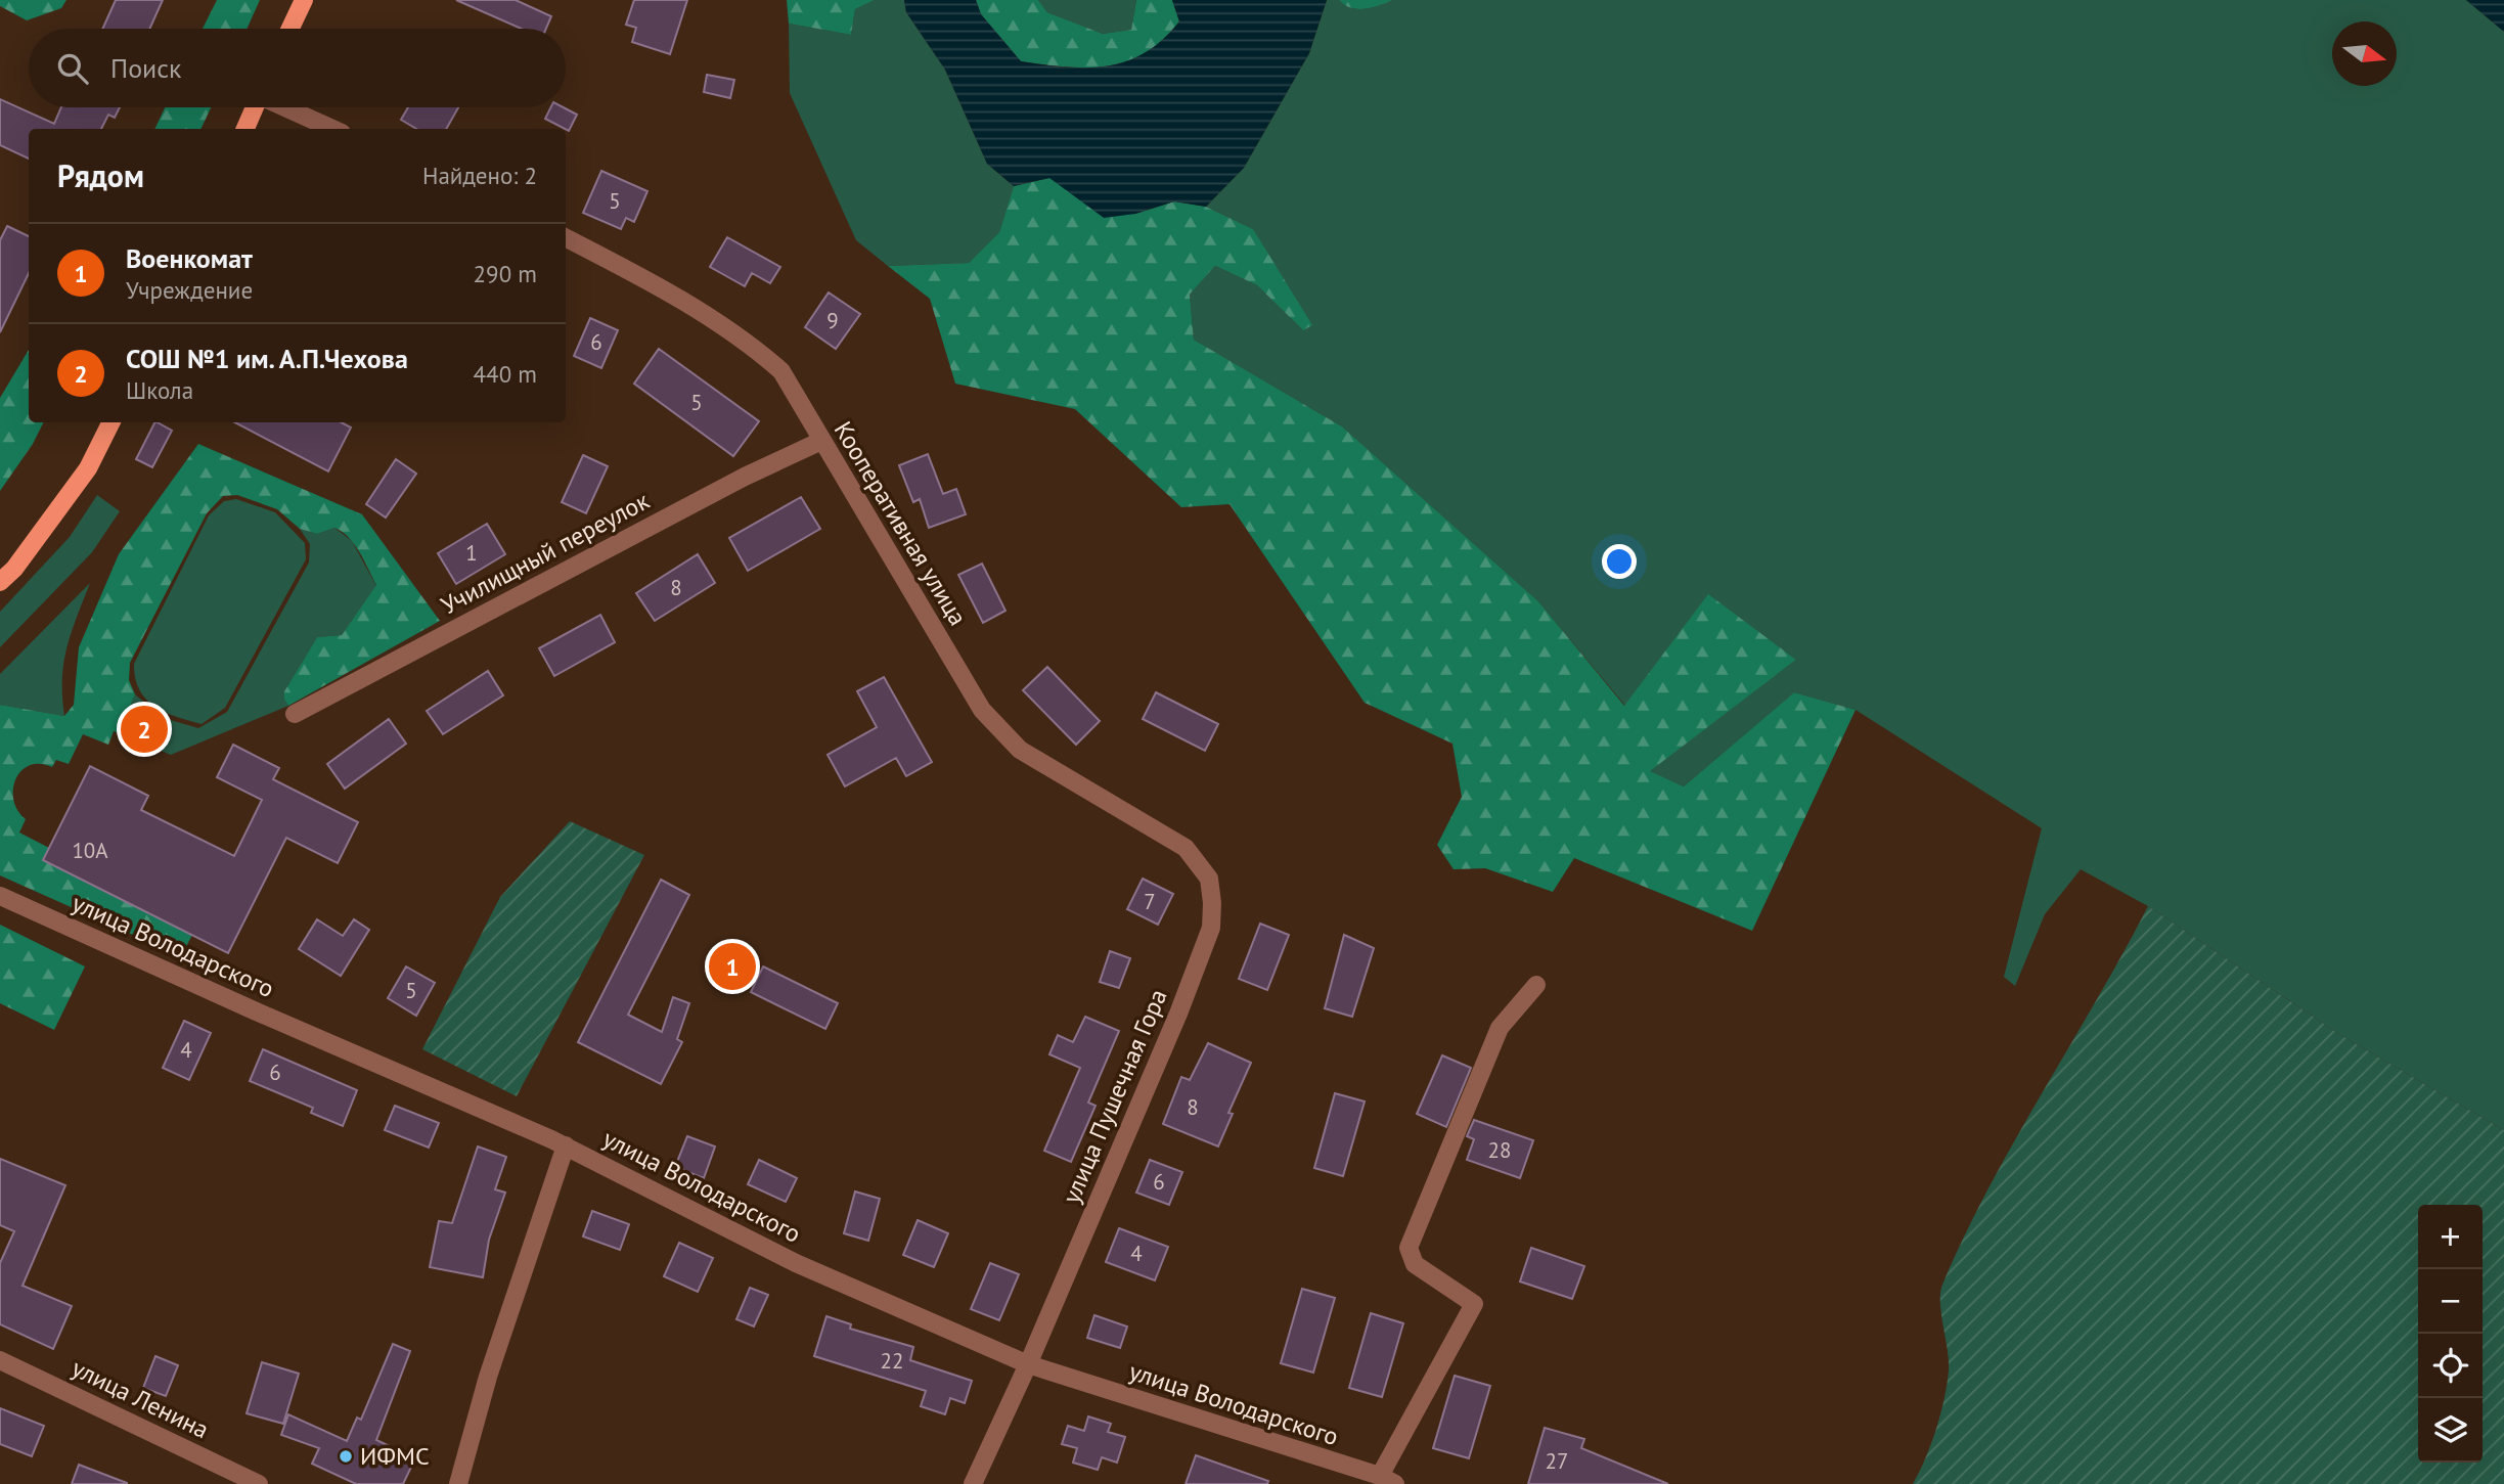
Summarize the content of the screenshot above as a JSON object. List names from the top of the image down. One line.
{"streets":{"street":["Кооперативная улица","Училищный переулок","улица Володарского","улица Пушечная Гора","улица Ленина"]},"crossings":[["Кооперативная улица","Училищный переулок"],["Кооперативная улица","улица Пушечная Гора"],["улица Володарского","улица Пушечная Гора"]],"places":["ИФМС"],"house_numbers":["5","9","6","5","1","8","10А","7","5","4","6","8","28","6","4","22","27"],"north":"right","page":{"search":"Поиск","heading":["Рядом","Найдено: 2"],"list":[{"mark":"1","name":"Военкомат","note":"Учреждение","value":"290 m"},{"mark":"2","name":"СОШ №1 им. А.П.Чехова","note":"Школа","value":"440 m"}],"pins":["2","1"],"map_buttons":["+","−"]}}
